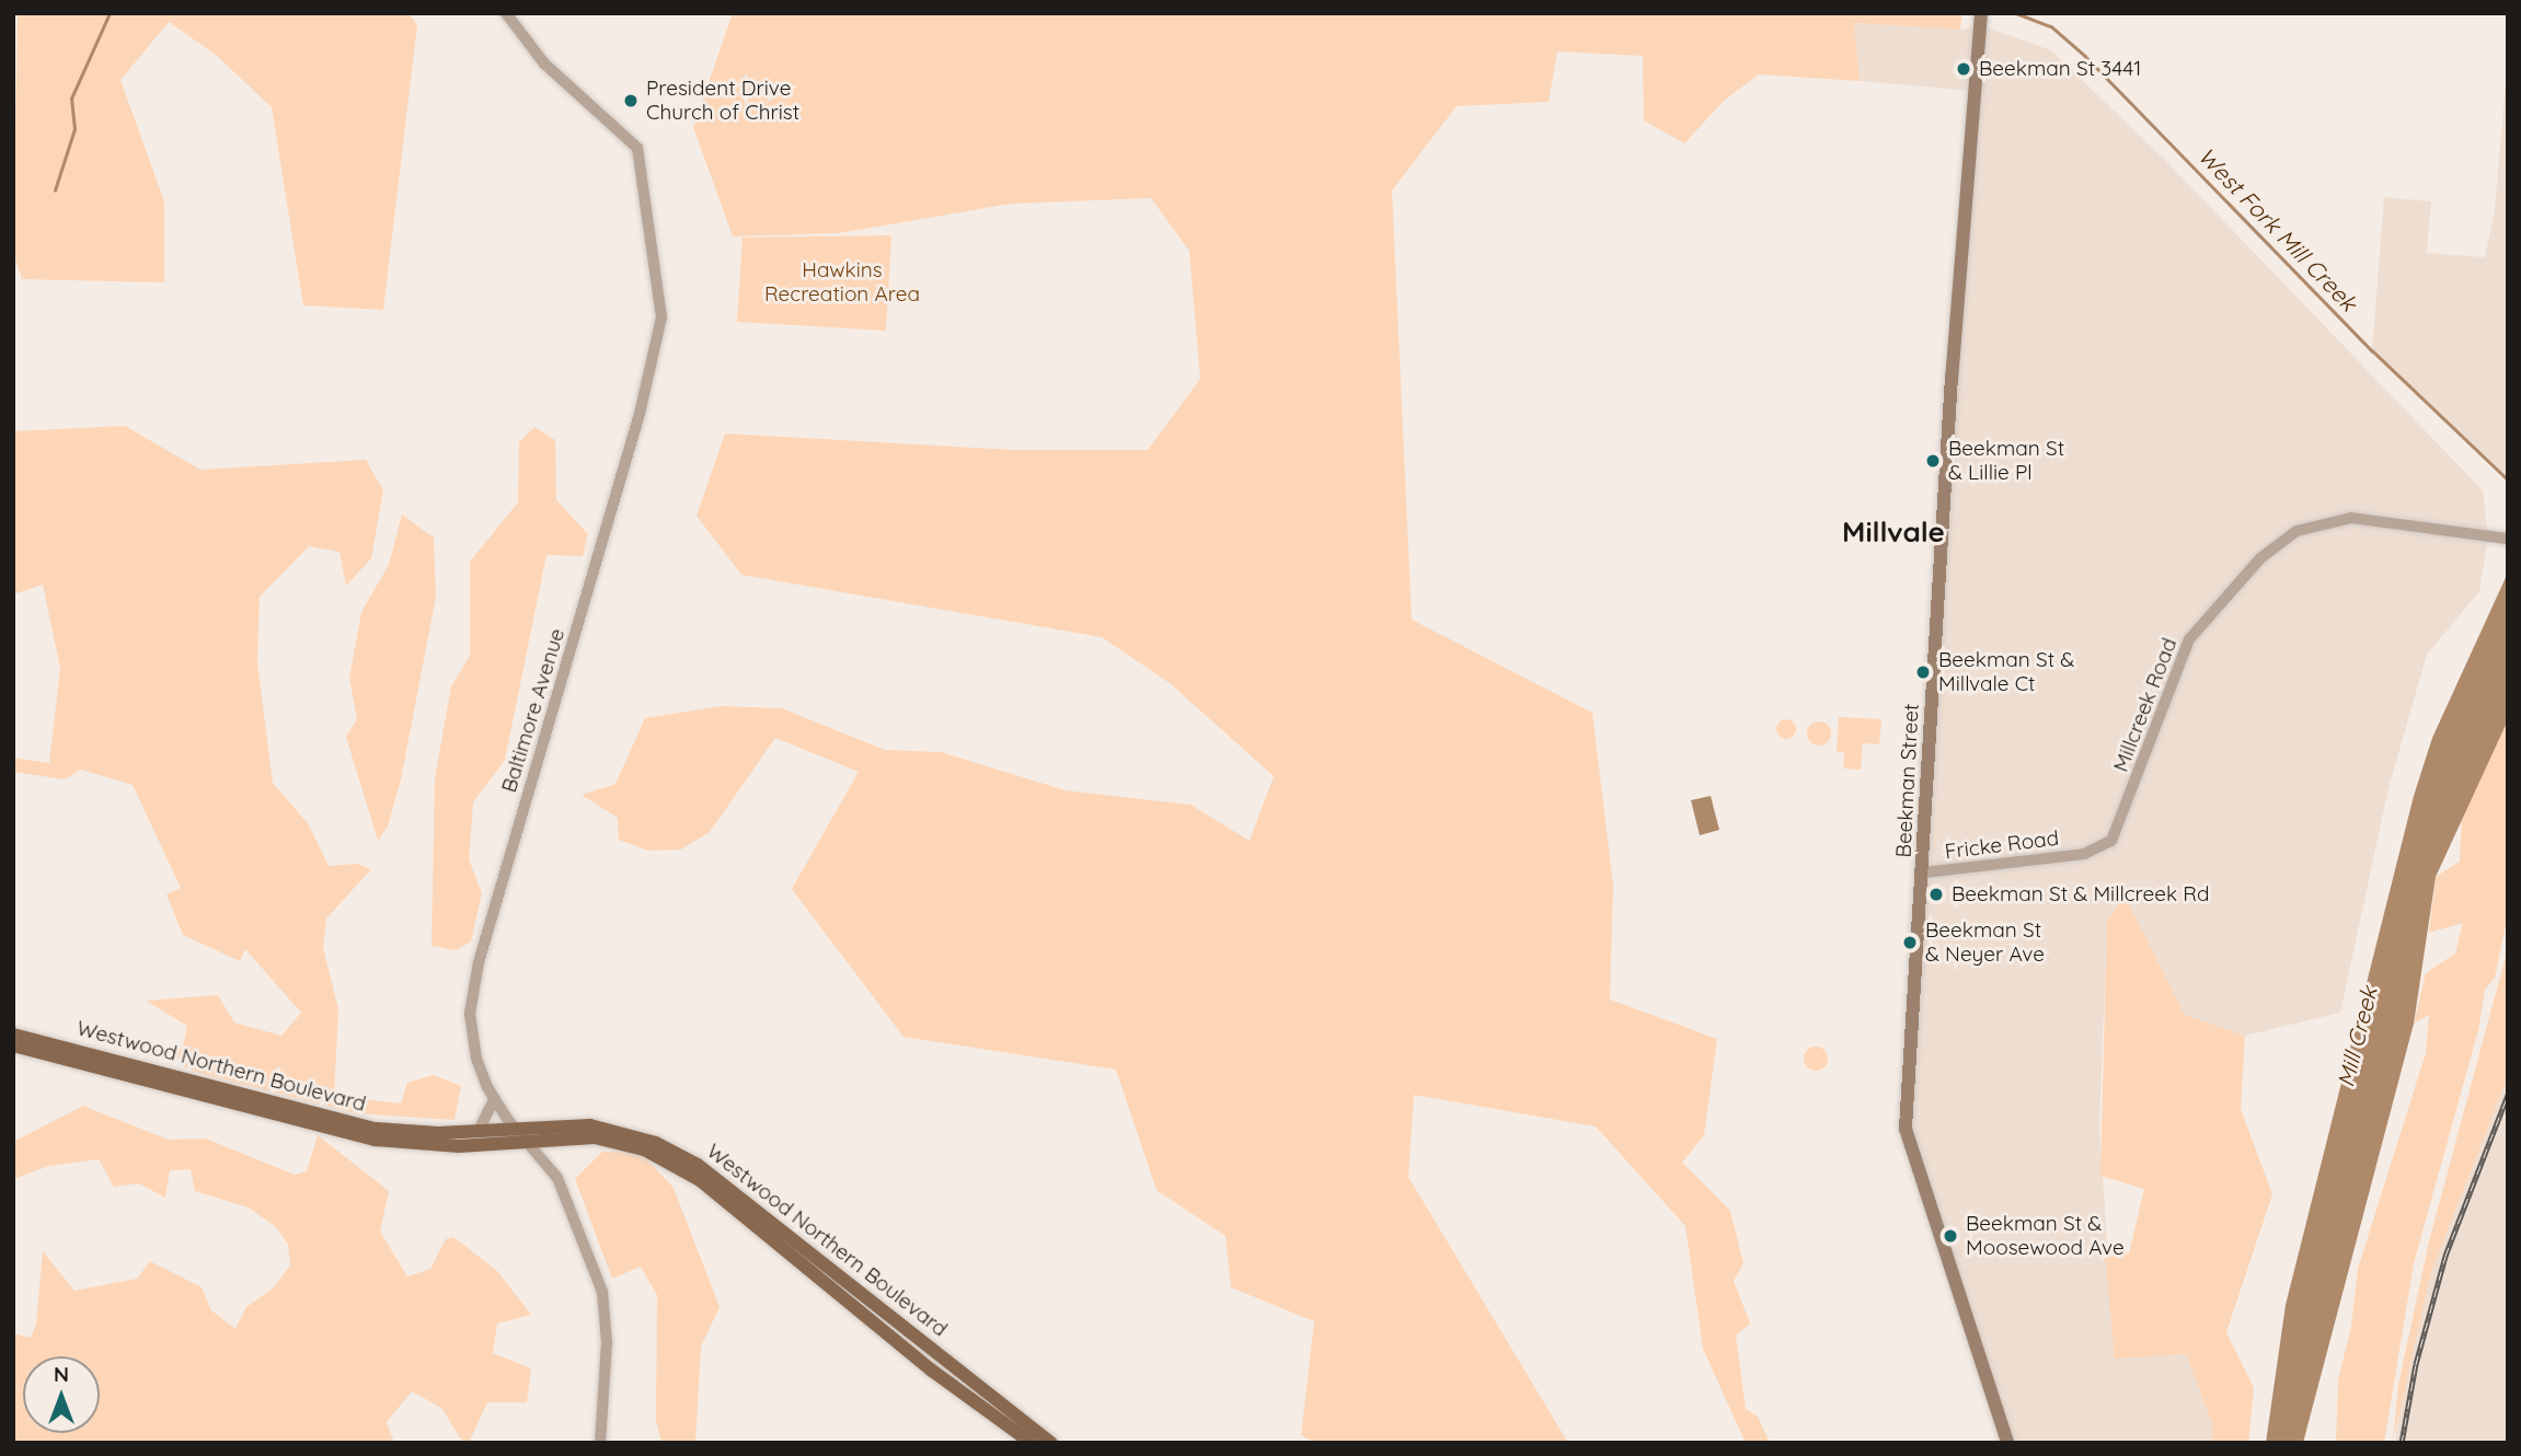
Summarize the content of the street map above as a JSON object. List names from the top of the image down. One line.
{"streets":{"main road":["Beekman Street","Westwood Northern Boulevard"],"street":["Millcreek Road","Baltimore Avenue","Fricke Road"]},"crossings":[["Millcreek Road","Fricke Road"],["Baltimore Avenue","Westwood Northern Boulevard"],["Beekman Street","Fricke Road"]],"districts":["Millvale"],"water":["West Fork Mill Creek","Mill Creek"],"parks":["Hawkins Recreation Area"],"places":["Beekman St 3441","President Drive Church of Christ","Beekman St & Lillie Pl","Beekman St & Millvale Ct","Beekman St & Millcreek Rd","Beekman St & Neyer Ave","Beekman St & Moosewood Ave"],"north":"top"}
